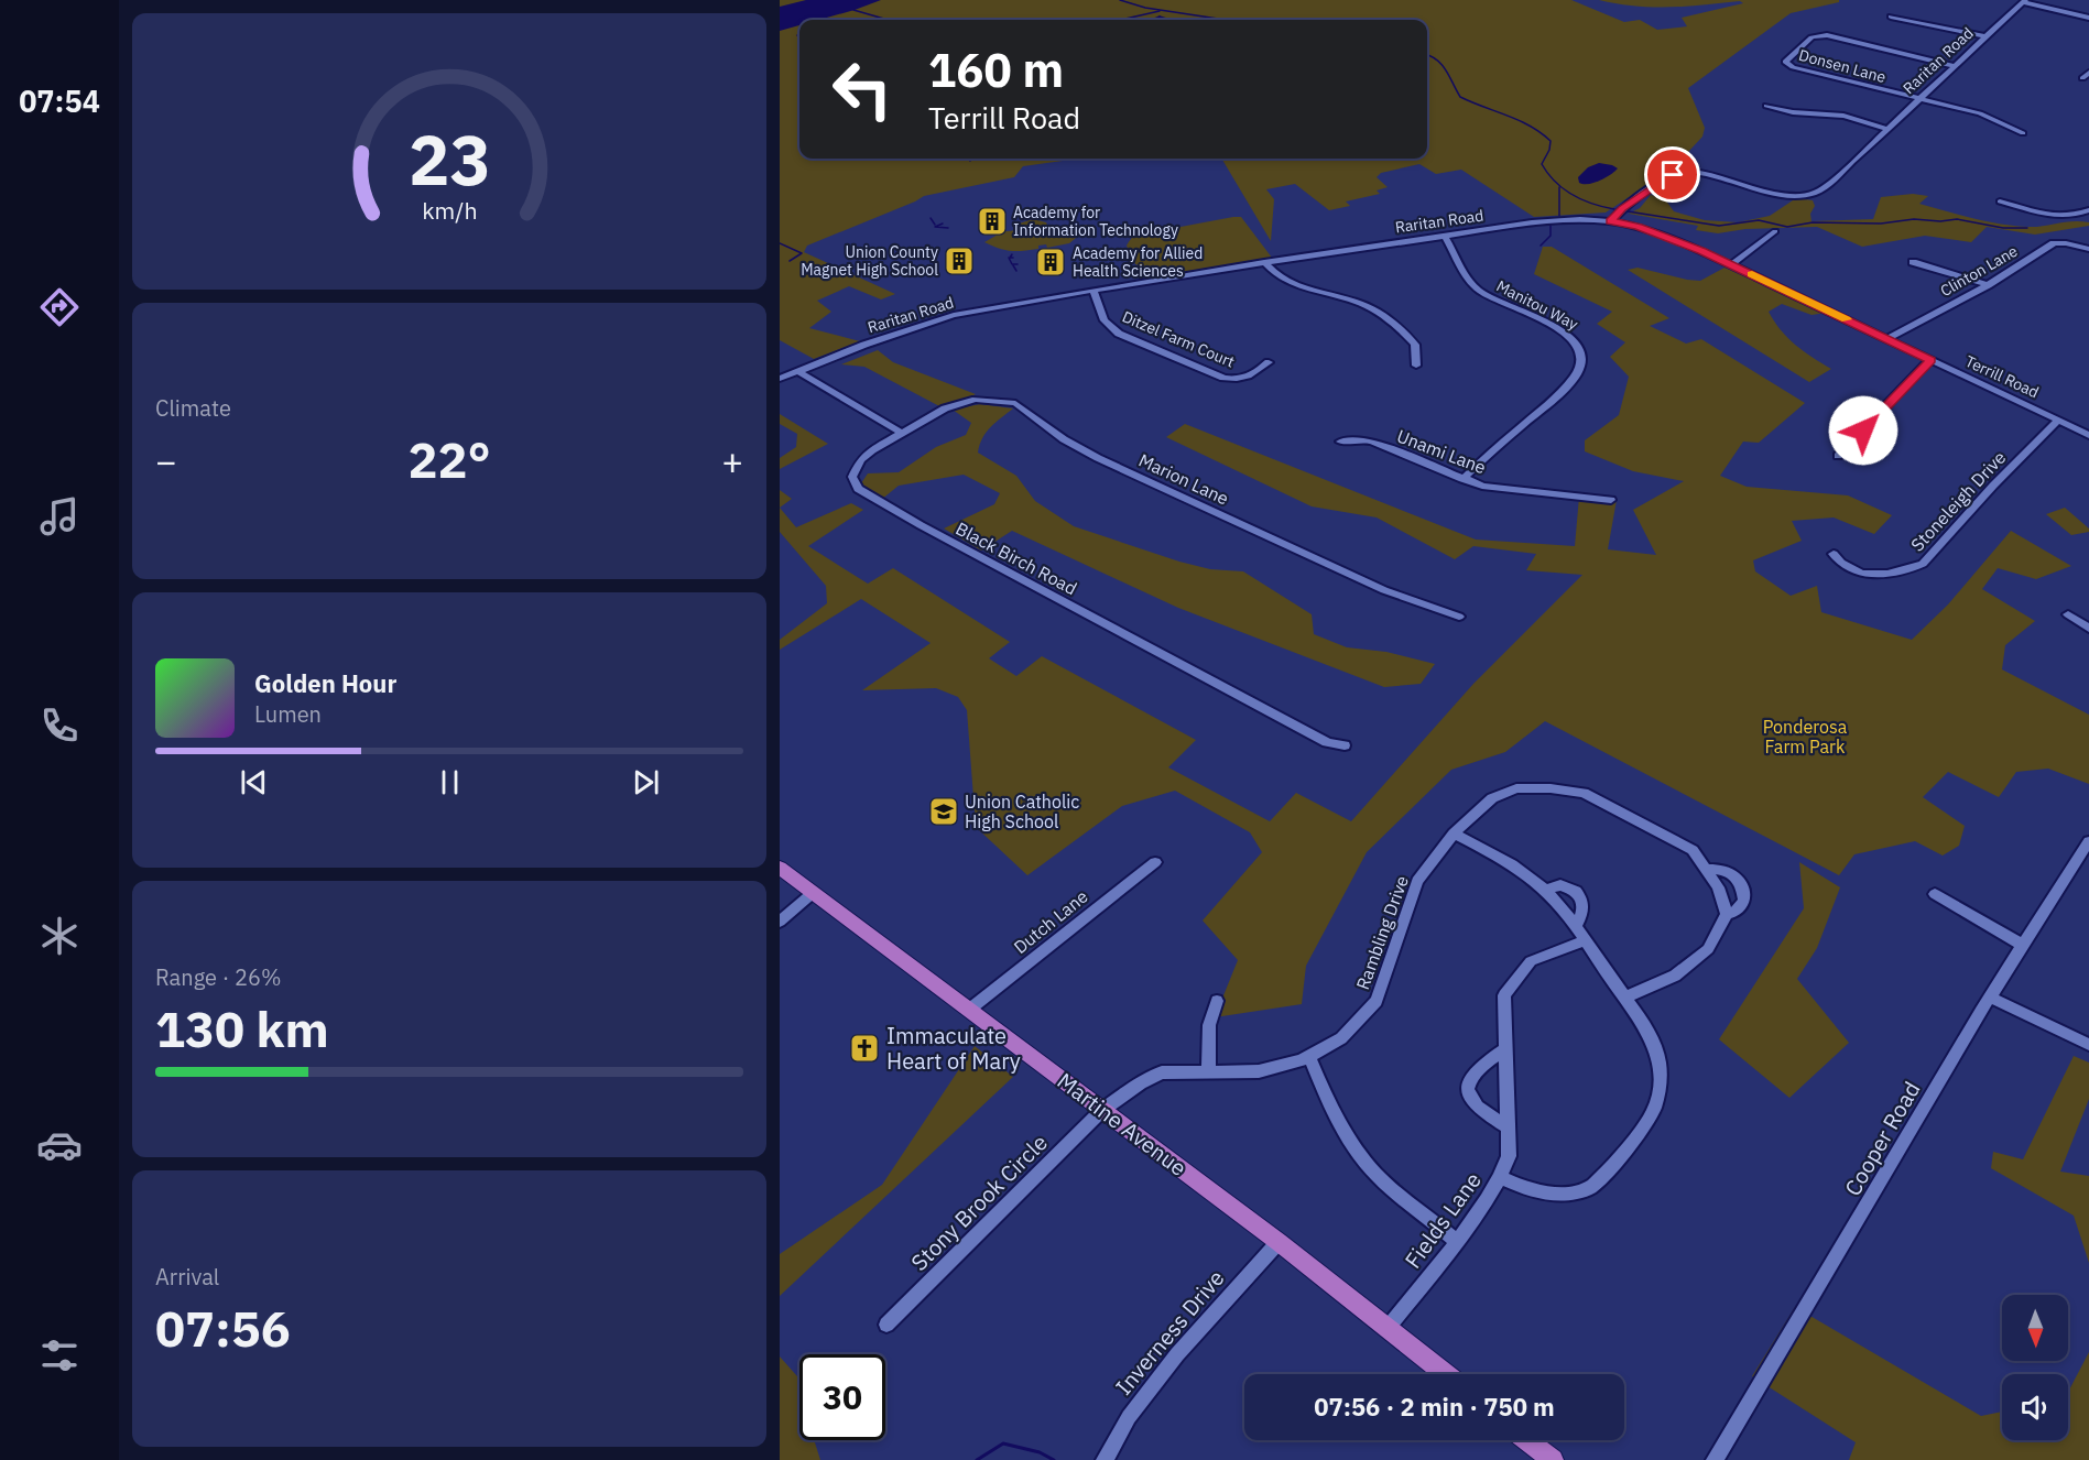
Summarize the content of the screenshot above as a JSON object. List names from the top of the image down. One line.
{"streets":{"main road":["Martine Avenue"],"street":["Raritan Road","Donsen Lane","Clinton Lane","Manitou Way","Ditzel Farm Court","Terrill Road","Unami Lane","Marion Lane","Stoneleigh Drive","Black Birch Road","Dutch Lane","Rambling Drive","Cooper Road","Stony Brook Circle","Fields Lane","Inverness Drive"]},"crossings":[["Raritan Road","Donsen Lane"],["Raritan Road","Manitou Way"],["Raritan Road","Ditzel Farm Court"],["Raritan Road","Terrill Road"],["Clinton Lane","Terrill Road"],["Manitou Way","Unami Lane"],["Terrill Road","Stoneleigh Drive"],["Marion Lane","Black Birch Road"],["Dutch Lane","Martine Avenue"],["Rambling Drive","Martine Avenue"],["Rambling Drive","Stony Brook Circle"],["Martine Avenue","Stony Brook Circle"],["Martine Avenue","Fields Lane"],["Martine Avenue","Inverness Drive"]],"parks":["Ponderosa Farm Park"],"places":{"building":["Academy for Information Technology","Union County Magnet High School","Academy for Allied Health Sciences"],"school or university":["Union Catholic High School"],"church":["Immaculate Heart of Mary"]},"north":"bottom","page":{"tabs":"07:54","turn":["160 m","Terrill Road"],"tile":["Climate",["Range · 26%","130 km"],["Arrival","07:56"]],"heat":["−","22°","+"],"song":["Golden Hour","Lumen"],"limit":"30","trip":"07:56 · 2 min · 750 m","gauge":["23","km/h"]}}
